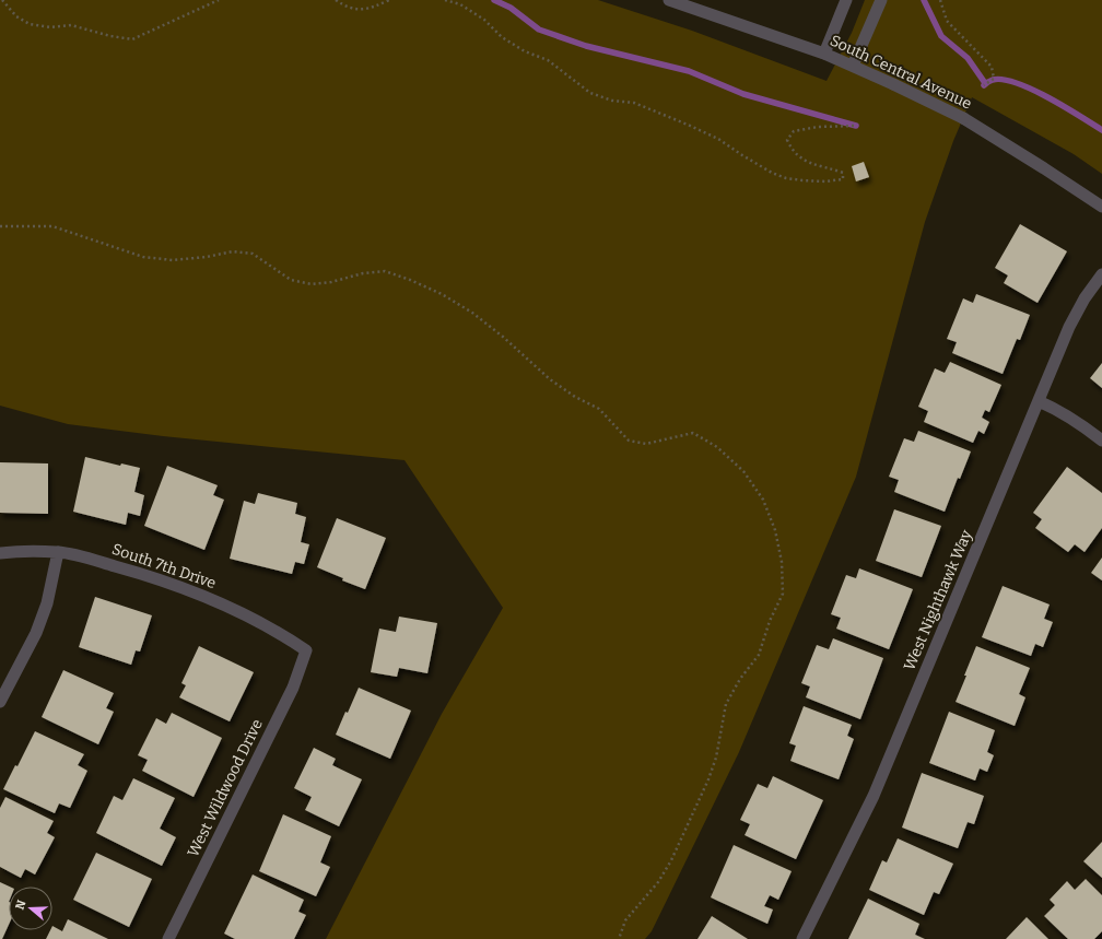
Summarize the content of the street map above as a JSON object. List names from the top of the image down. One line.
{"streets":{"street":["South Central Avenue","South 7th Drive","West Nighthawk Way","West Wildwood Drive"]},"crossings":[["South 7th Drive","West Wildwood Drive"]],"north":"left"}
